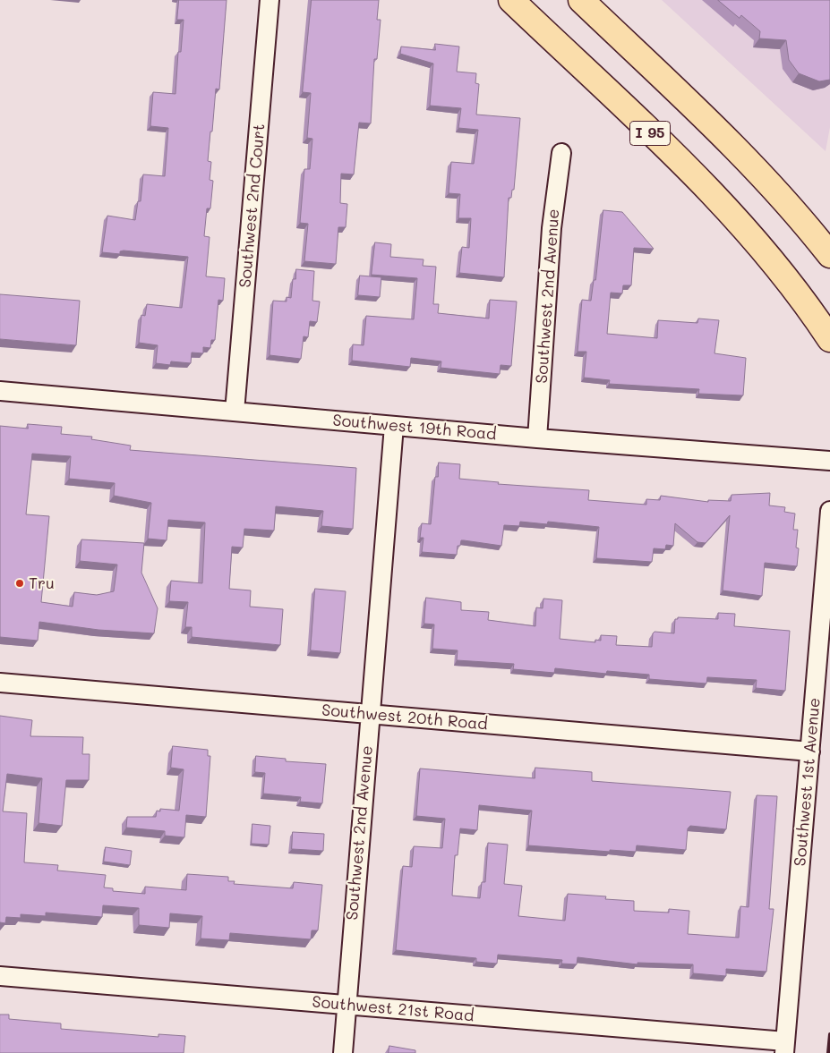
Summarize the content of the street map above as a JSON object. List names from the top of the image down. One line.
{"streets":{"highway":["I 95"],"street":["Southwest 2nd Court","Southwest 2nd Avenue","Southwest 19th Road","Southwest 20th Road","Southwest 1st Avenue","Southwest 21st Road"]},"crossings":[["Southwest 2nd Court","Southwest 19th Road"],["Southwest 2nd Avenue","Southwest 19th Road"],["Southwest 2nd Avenue","Southwest 20th Road"],["Southwest 2nd Avenue","Southwest 21st Road"],["Southwest 20th Road","Southwest 1st Avenue"],["Southwest 1st Avenue","Southwest 21st Road"]],"places":["Tru"]}
